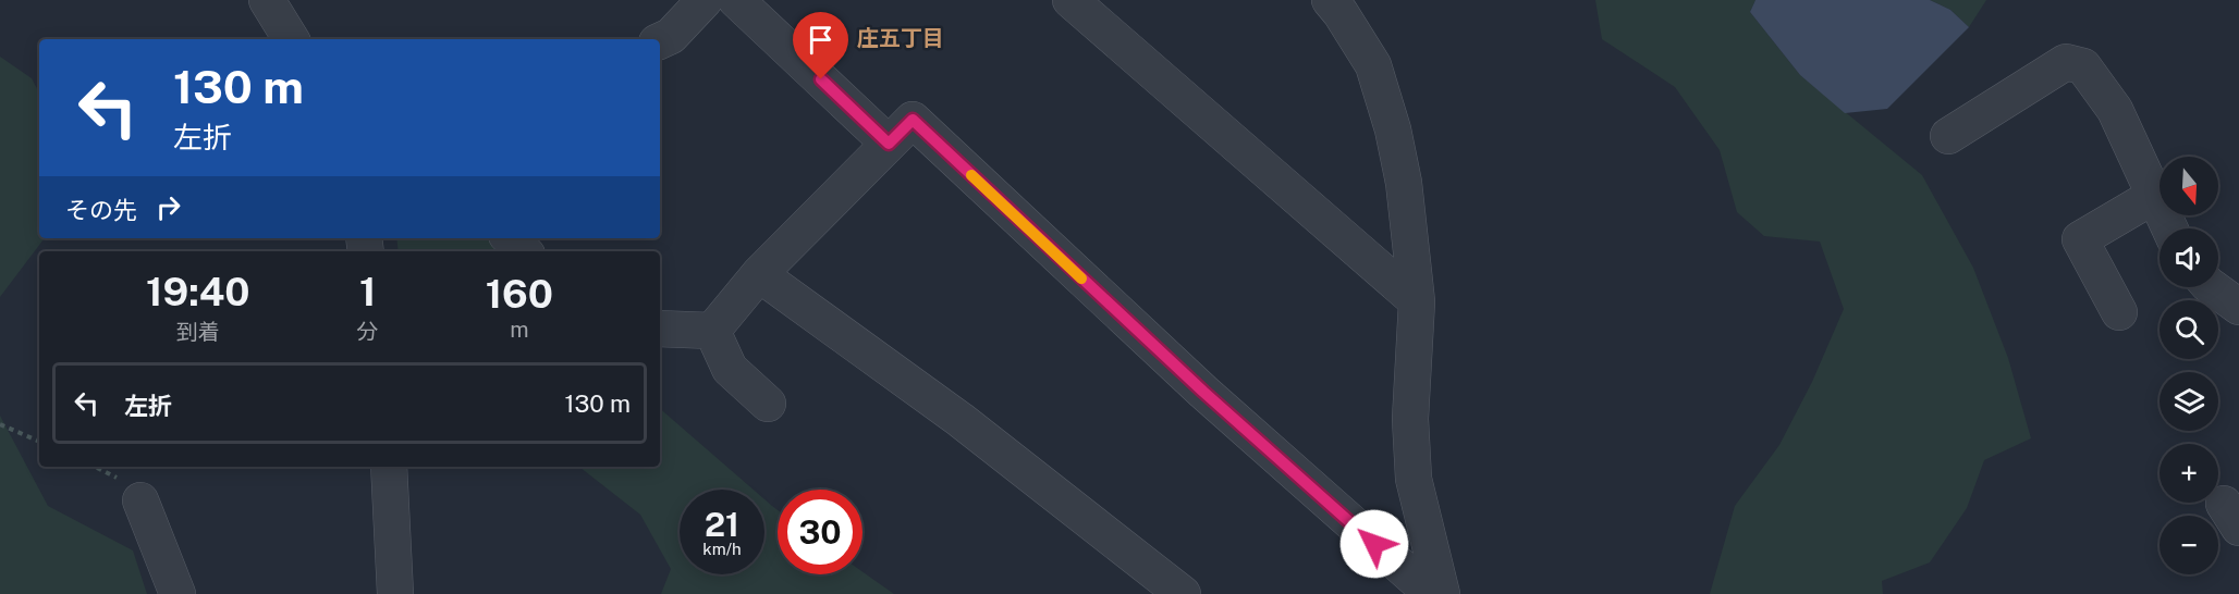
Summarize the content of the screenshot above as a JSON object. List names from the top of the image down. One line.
{"districts":["庄五丁目"],"north":"bottom","page":{"turn":["130 m","左折"],"map_buttons":["+","−"],"then":"その先","eta":["19:40","到着","1","分","160","m"],"list":[{"name":"左折","value":"130 m"}],"speed":"21 km/h","limit":"30"}}
